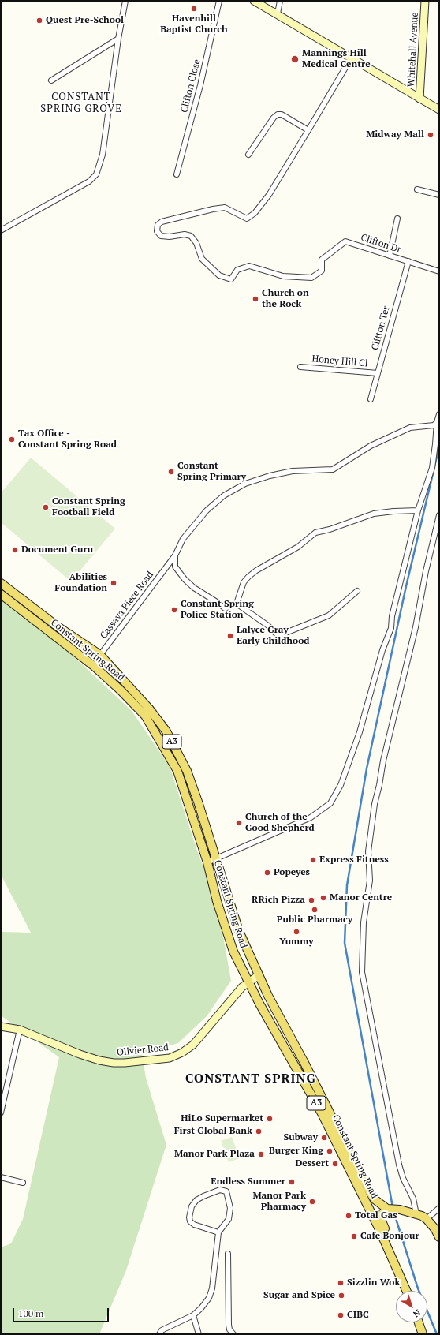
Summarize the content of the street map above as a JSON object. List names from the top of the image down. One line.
{"streets":{"main road":["Whitehall Avenue","Constant Spring Road","A3","Olivier Road"],"street":["Clifton Close","Clifton Dr","Clifton Ter","Honey Hill Cl","Cassava Piece Road"]},"crossings":[["Clifton Dr","Clifton Ter"],["Clifton Ter","Honey Hill Cl"],["Cassava Piece Road","Constant Spring Road"],["Constant Spring Road","Olivier Road"]],"districts":["CONSTANT SPRING GROVE","CONSTANT SPRING"],"places":["Havenhill Baptist Church","Quest Pre-School","Mannings Hill Medical Centre","Midway Mall","Church on the Rock","Tax Office - Constant Spring Road","Constant Spring Primary","Constant Spring Football Field","Document Guru","Abilities Foundation","Constant Spring Police Station","Lalyce Gray Early Childhood","Church of the Good Shepherd","Express Fitness","Popeyes","Manor Centre","RRich Pizza","Public Pharmacy","Yummy","HiLo Supermarket","First Global Bank","Subway","Burger King","Manor Park Plaza","Dessert","Endless Summer","Manor Park Pharmacy","Total Gas","Cafe Bonjour","Sizzlin Wok","Sugar and Spice","CIBC"],"scale_bar":"100 m","north":"bottom right"}
